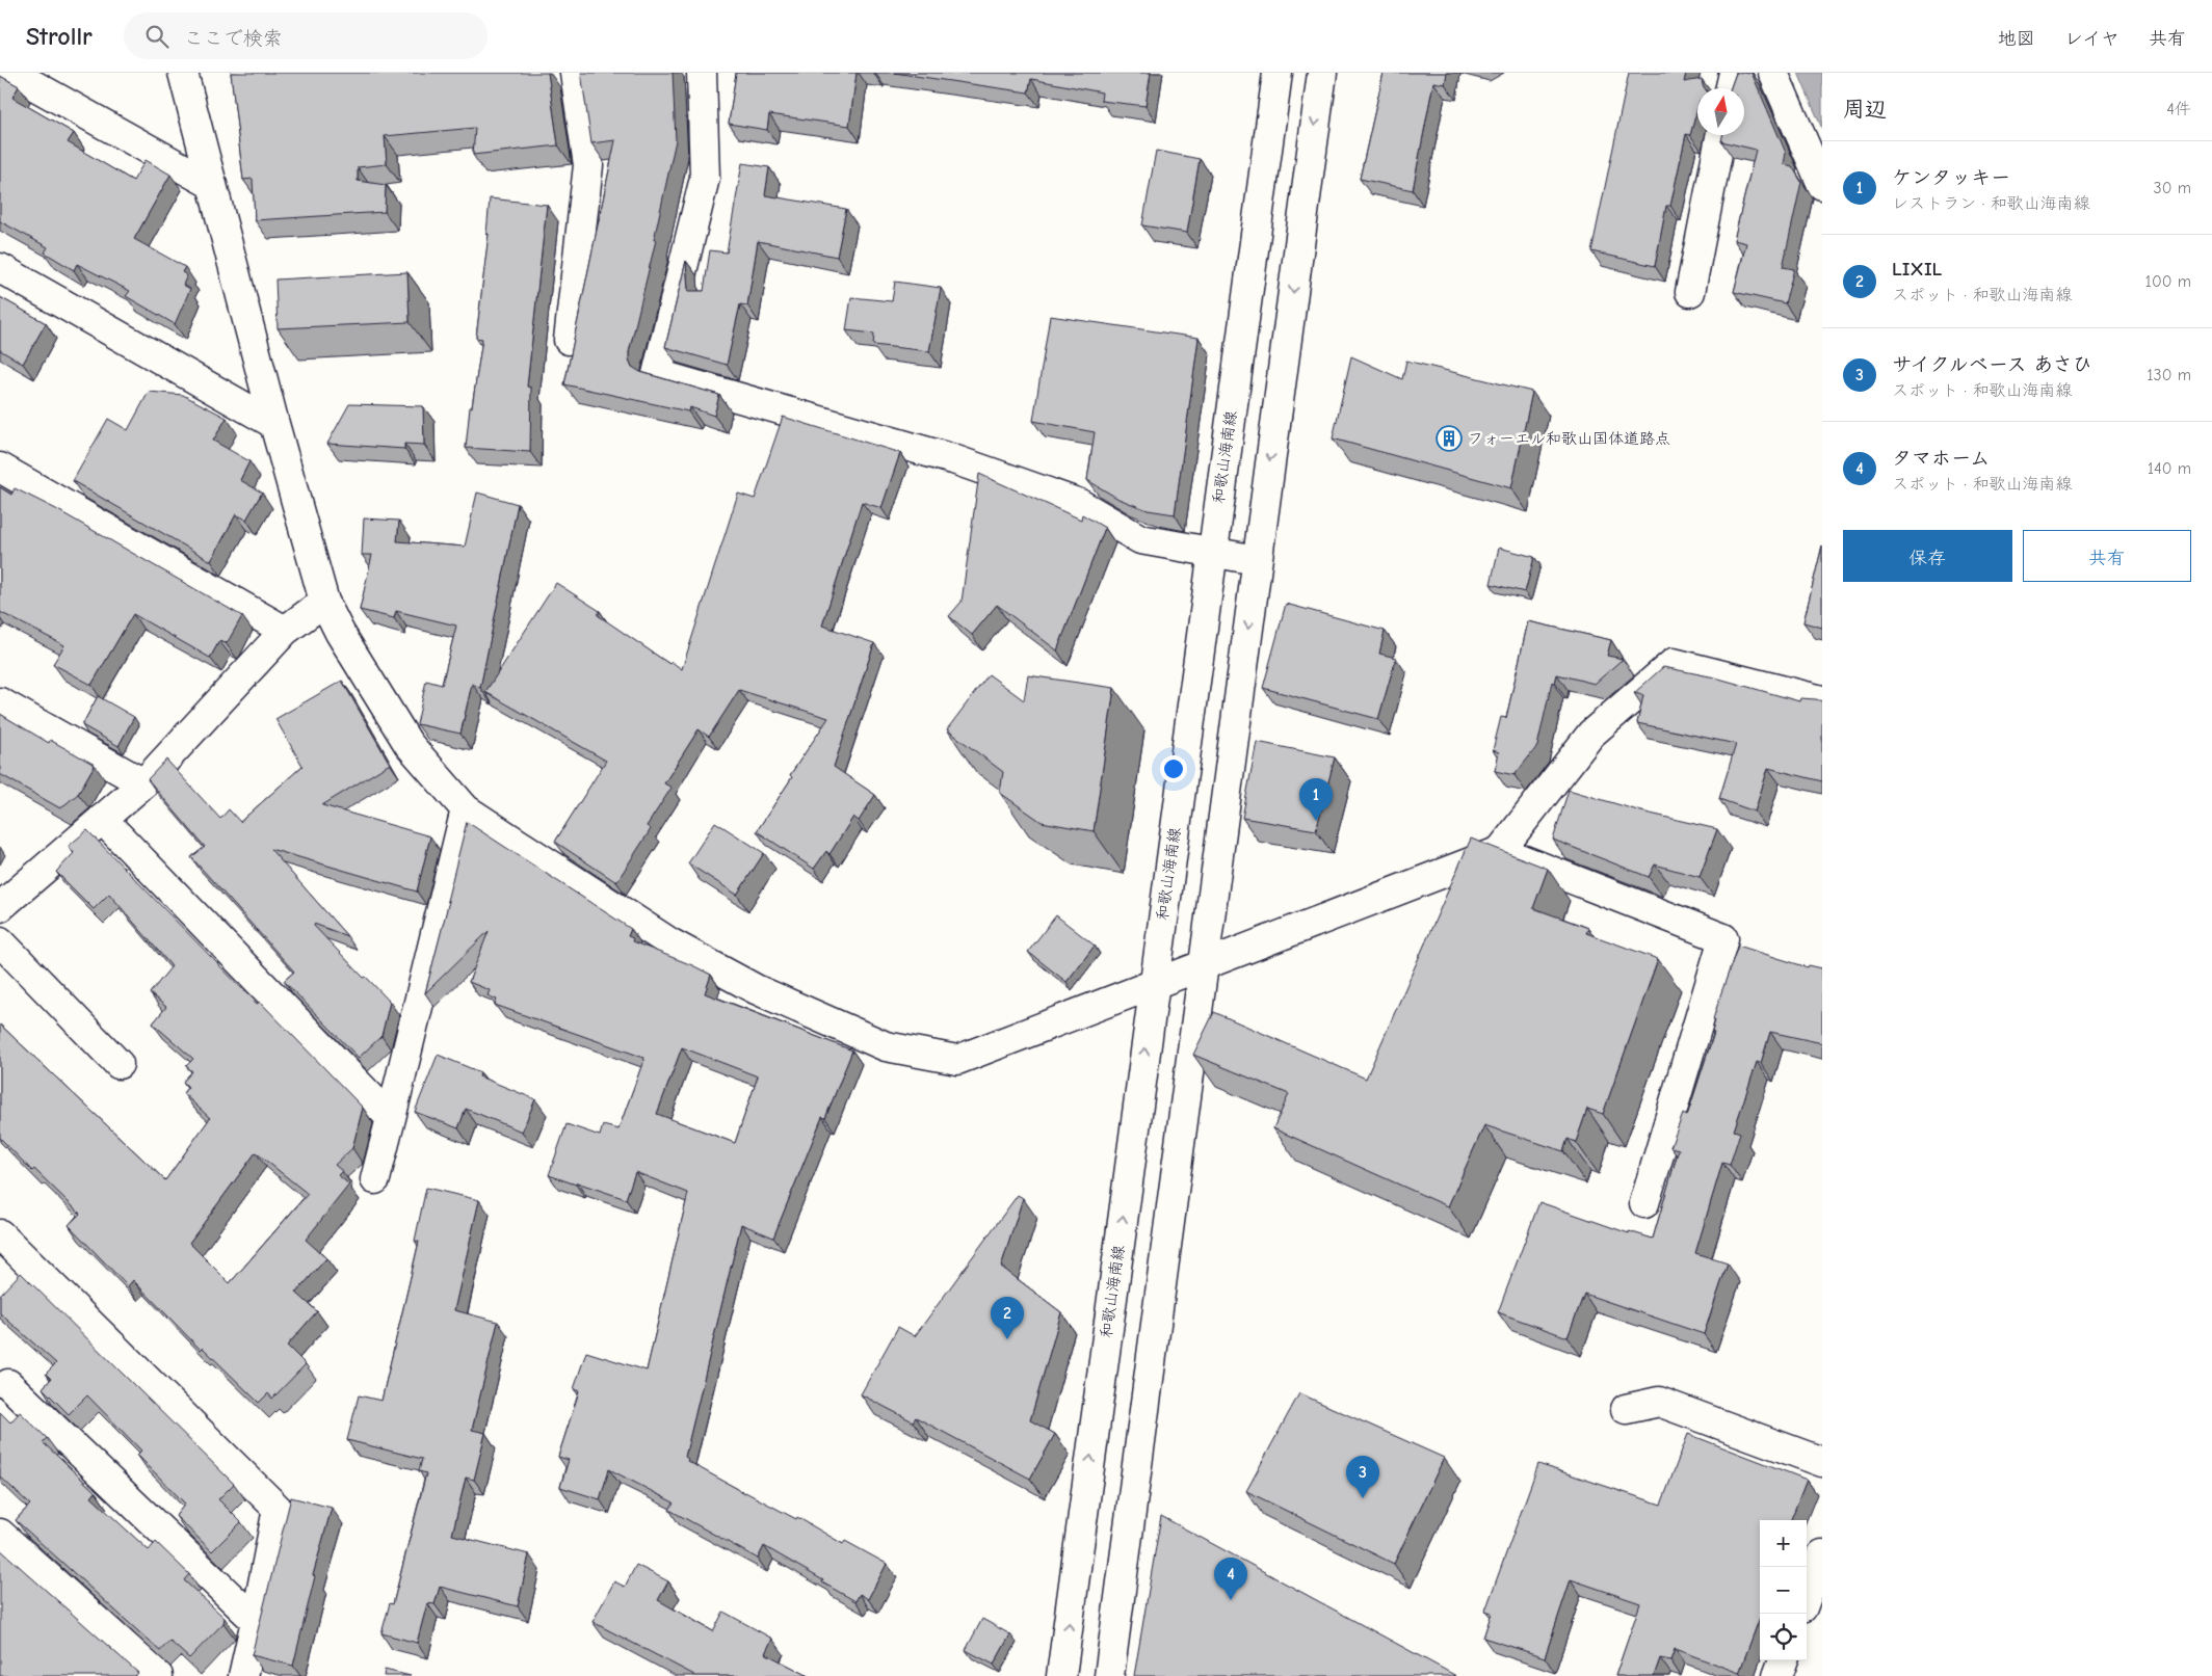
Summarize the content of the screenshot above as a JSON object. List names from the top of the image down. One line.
{"streets":{"street":["和歌山海南線"]},"places":{"building":["フォーエル和歌山国体道路点"]},"north":"top","page":{"header":"Strollr","search":"ここで検索","nav":["地図","レイヤ","共有"],"heading":["周辺","4件"],"list":[{"mark":"1","name":"ケンタッキー","note":"レストラン · 和歌山海南線","value":"30 m"},{"mark":"2","name":"LIXIL","note":"スポット · 和歌山海南線","value":"100 m"},{"mark":"3","name":"サイクルベース あさひ","note":"スポット · 和歌山海南線","value":"130 m"},{"mark":"4","name":"タマホーム","note":"スポット · 和歌山海南線","value":"140 m"}],"buttons":["保存","共有"],"pins":["1","2","3","4"],"map_buttons":["+","−"]}}
